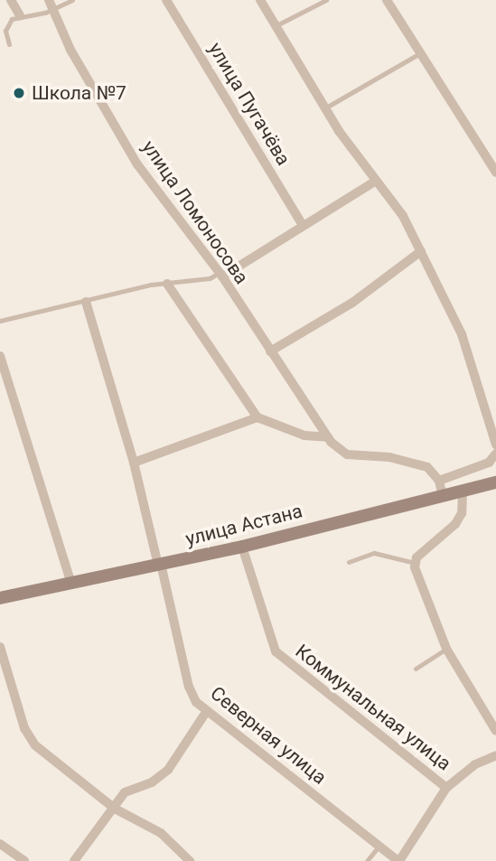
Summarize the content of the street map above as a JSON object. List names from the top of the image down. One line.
{"streets":{"street":["улица Пугачёва","улица Ломоносова","улица Астана","Коммунальная улица","Северная улица"]},"crossings":[["улица Астана","Коммунальная улица"],["улица Астана","Северная улица"]],"places":["Школа №7"]}
